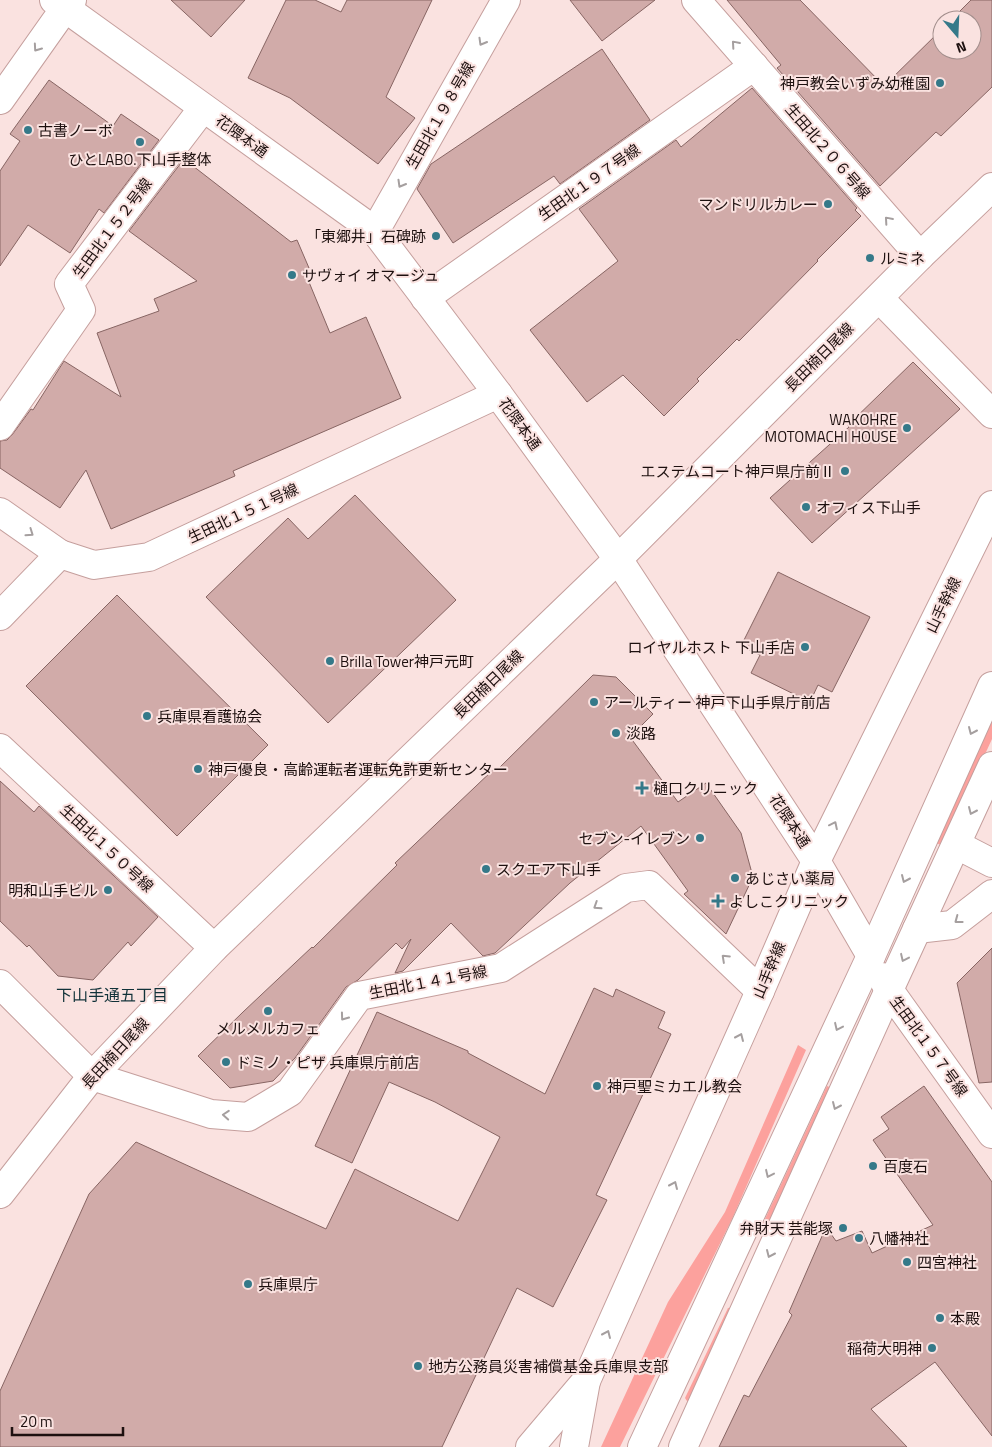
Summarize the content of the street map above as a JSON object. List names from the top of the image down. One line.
{"streets":{"street":["生田北１９８号線","花隈本通","生田北２０６号線","生田北１９７号線","生田北１５２号線","長田楠日尾線","生田北１５１号線","山手幹線","生田北１５０号線","生田北１４１号線","生田北１５７号線"]},"crossings":[["生田北１９８号線","花隈本通"],["花隈本通","生田北１９７号線"],["花隈本通","生田北１５２号線"],["花隈本通","長田楠日尾線"],["花隈本通","生田北１５１号線"],["花隈本通","山手幹線"],["花隈本通","生田北１５７号線"],["生田北２０６号線","生田北１９７号線"],["生田北２０６号線","長田楠日尾線"],["長田楠日尾線","生田北１５０号線"],["長田楠日尾線","生田北１４１号線"],["山手幹線","生田北１４１号線"]],"one_way":["生田北１９８号線","生田北２０６号線","生田北１４１号線"],"districts":["下山手通五丁目"],"places":{"other":["神戸教会いずみ幼稚園","古書ノーボ","ひとLABO.下山手整体","マンドリルカレー","「東郷井」石碑跡","ルミネ","サヴォイ オマージュ","WAKOHRE MOTOMACHI HOUSE","エステムコート神戸県庁前Ⅱ","オフィス下山手","ロイヤルホスト 下山手店","Brilla Tower神戸元町","アールティー 神戸下山手県庁前店","兵庫県看護協会","淡路","神戸優良・高齢運転者運転免許更新センター","セブン-イレブン","スクエア下山手","あじさい薬局","明和山手ビル","メルメルカフェ","ドミノ・ピザ 兵庫県庁前店","神戸聖ミカエル教会","百度石","弁財天 芸能塚","八幡神社","四宮神社","兵庫県庁","本殿","稲荷大明神","地方公務員災害補償基金兵庫県支部"],"health":["樋口クリニック","よしこクリニック"]},"scale_bar":"20 m","north":"bottom"}
